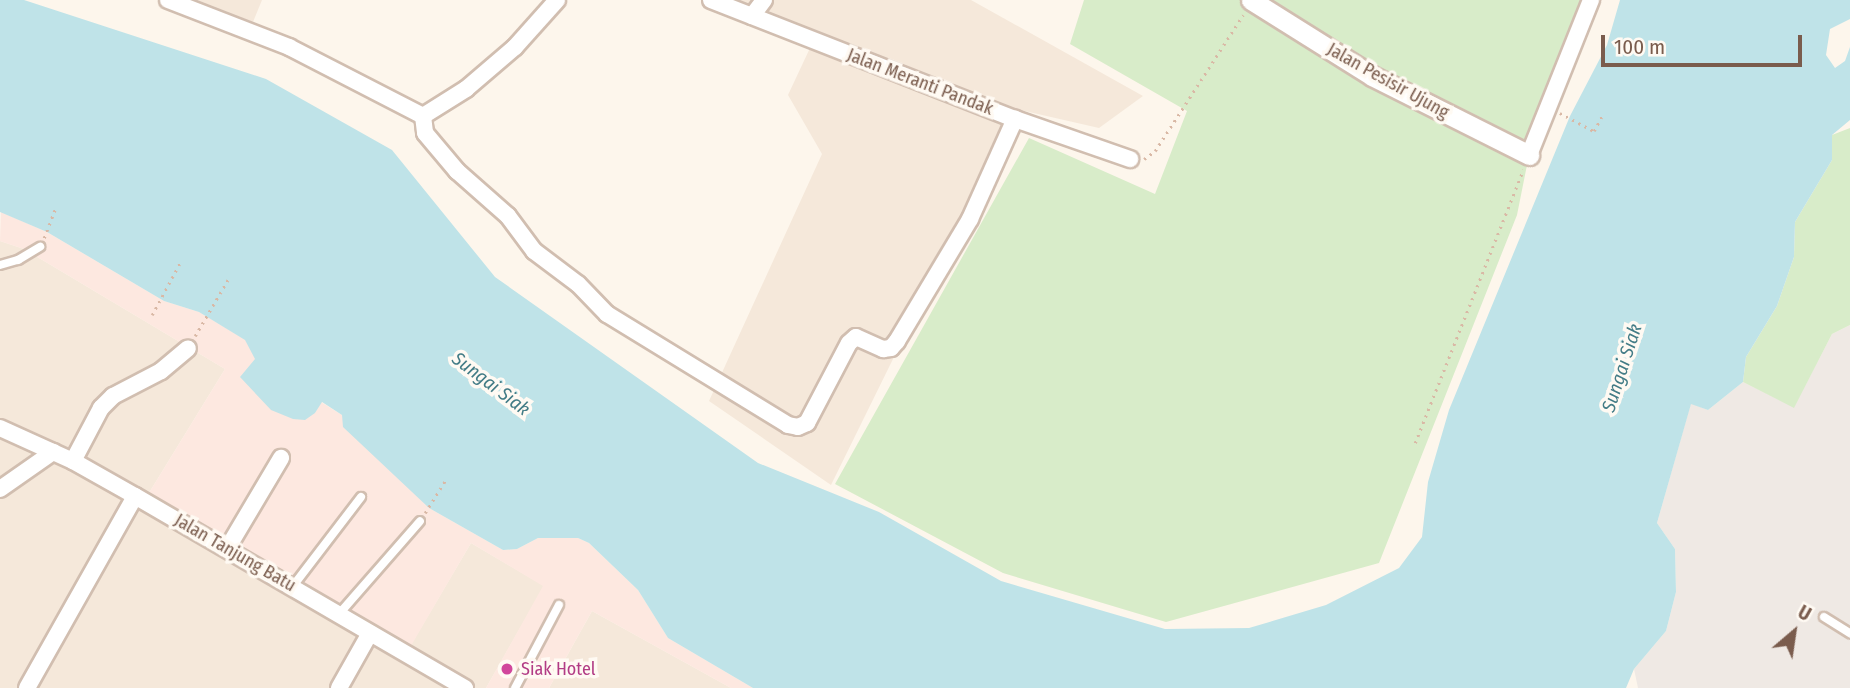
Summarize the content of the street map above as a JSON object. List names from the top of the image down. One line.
{"streets":{"street":["Jalan Pesisir Ujung","Jalan Meranti Pandak","Jalan Tanjung Batu"]},"water":["Sungai Siak"],"places":["Siak Hotel"],"scale_bar":"100 m","north":"top right"}
